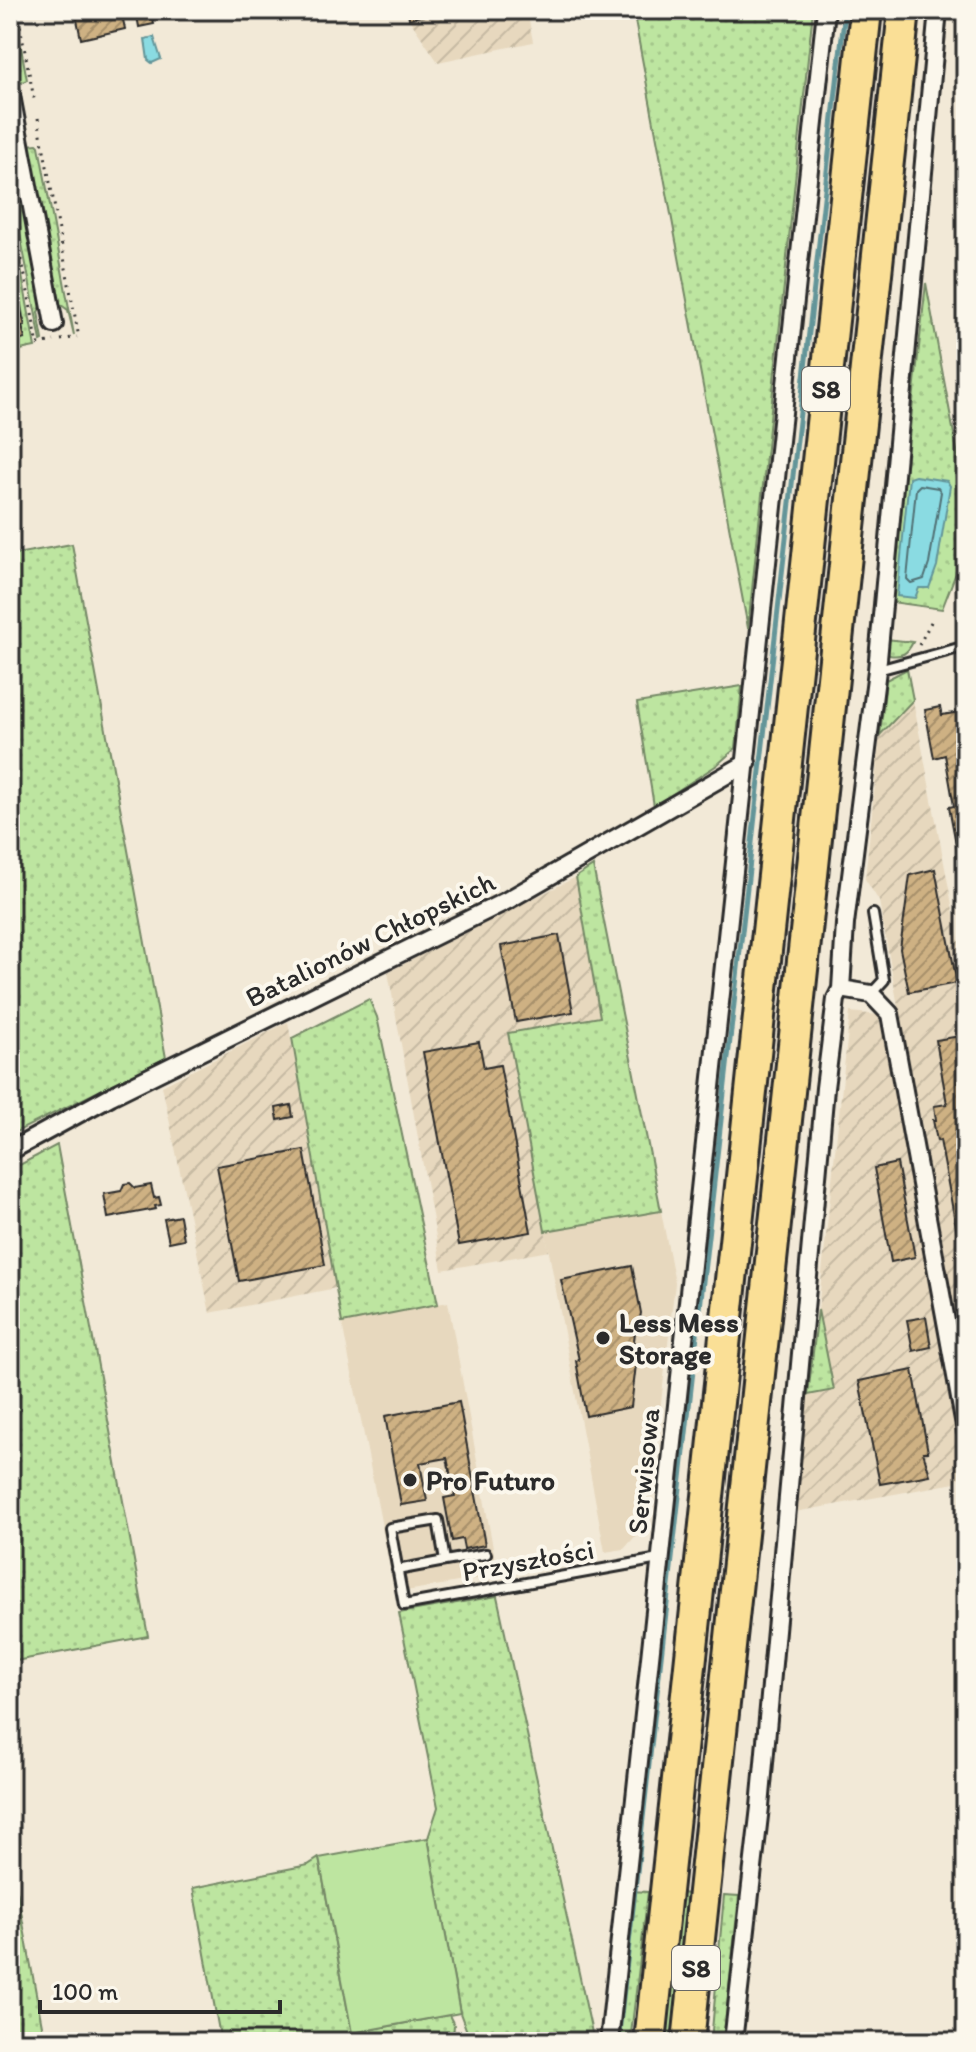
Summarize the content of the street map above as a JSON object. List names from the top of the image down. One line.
{"streets":{"highway":["S8"],"street":["Batalionów Chłopskich","Serwisowa"],"lane":["Przyszłości"]},"crossings":[["Batalionów Chłopskich","Serwisowa"],["Serwisowa","Przyszłości"]],"places":["Less Mess Storage","Pro Futuro"],"scale_bar":"100 m"}
